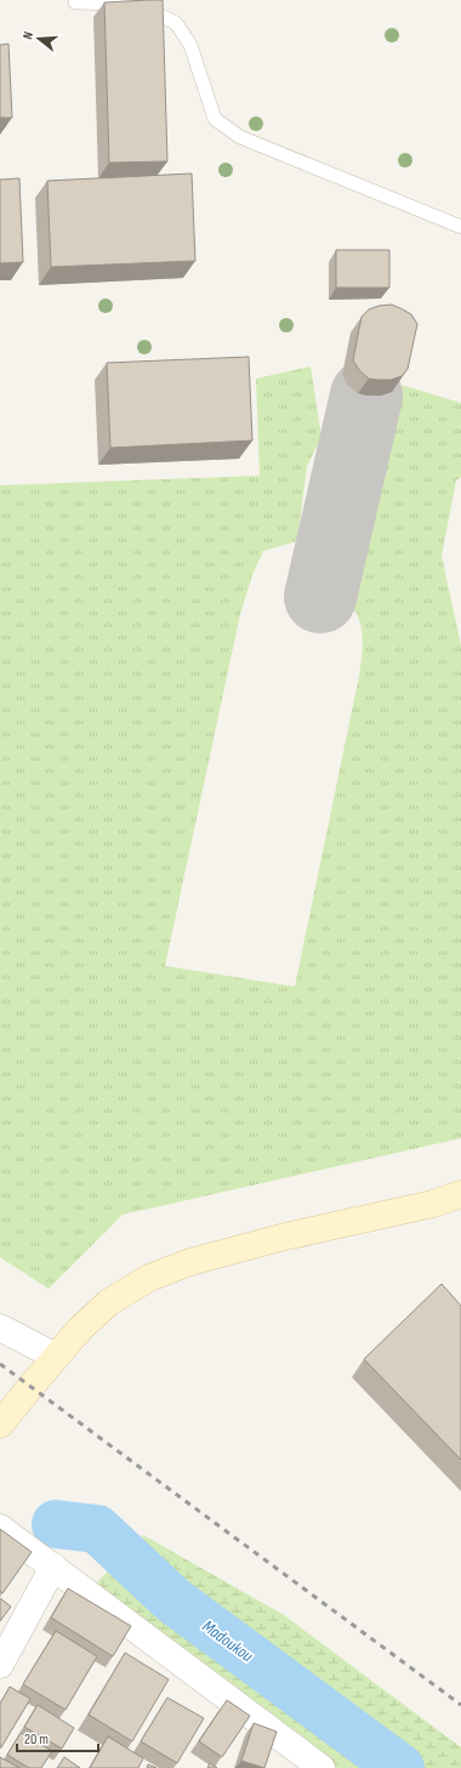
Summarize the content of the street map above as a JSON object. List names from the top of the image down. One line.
{"water":["Madoukou"],"scale_bar":"20 m","north":"left"}
